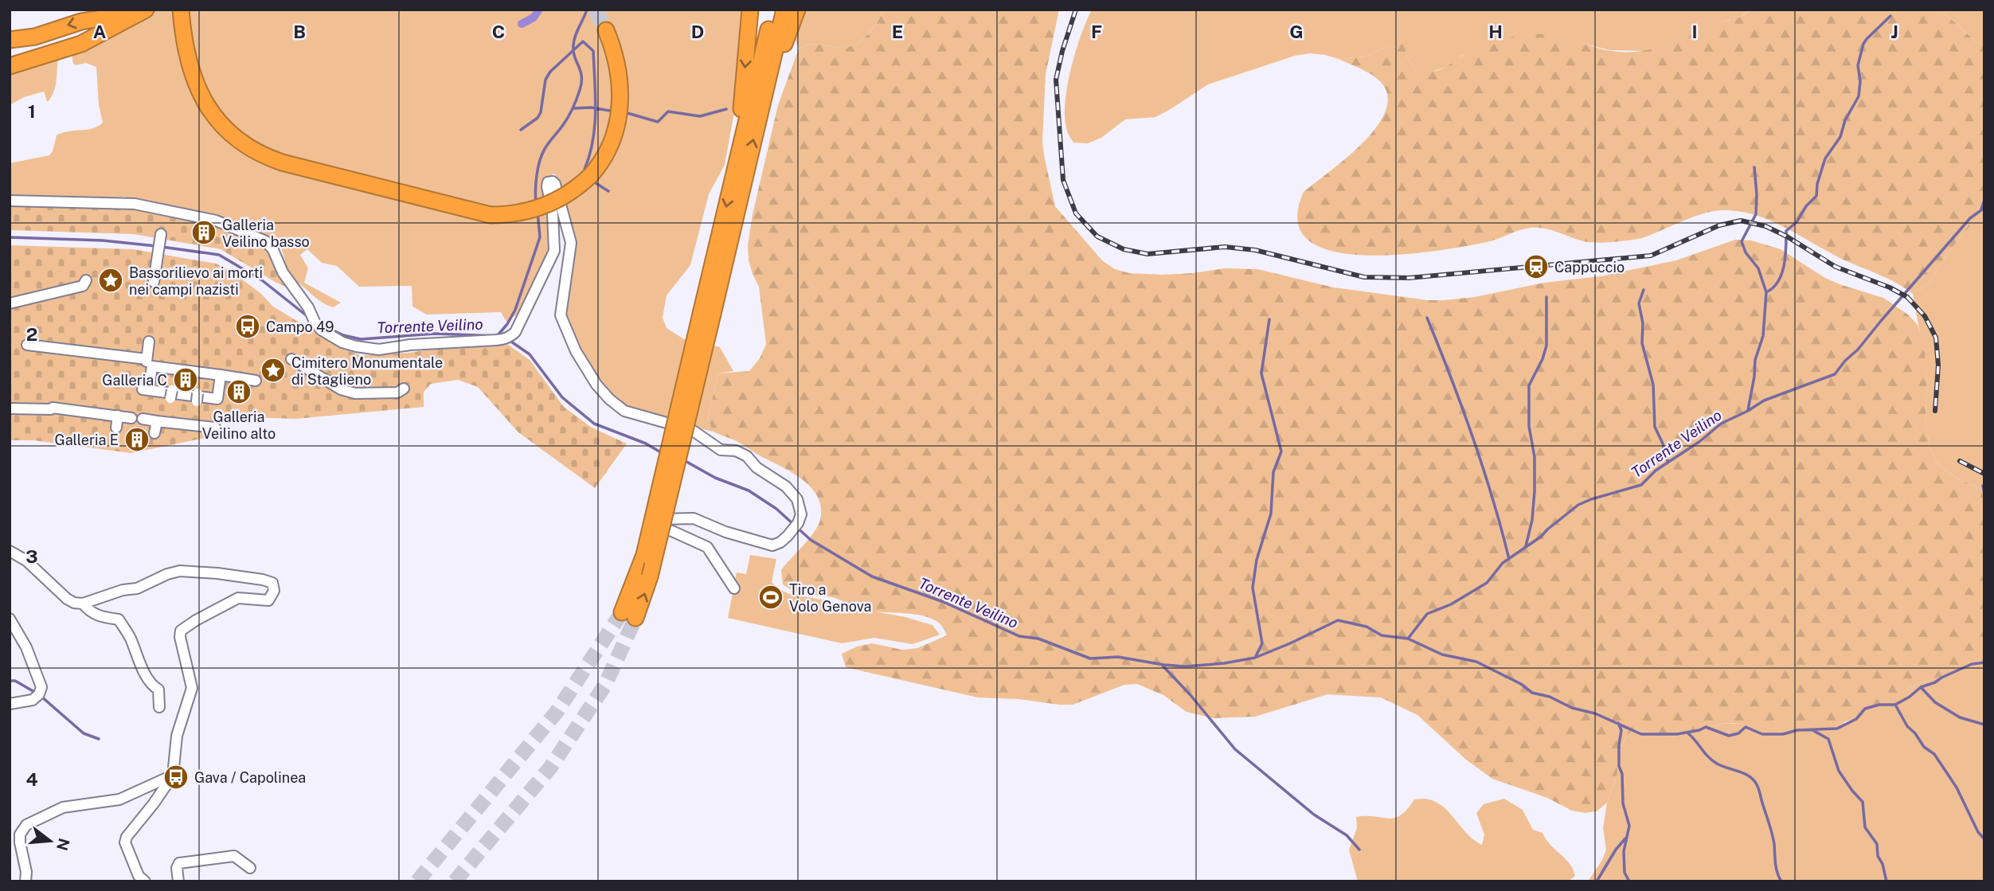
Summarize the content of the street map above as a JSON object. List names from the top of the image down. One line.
{"water":["Torrente Veilino"],"places":{"building":["Galleria Veilino basso","Galleria C","Galleria Veilino alto","Galleria E"],"station":["Cappuccio"],"place":["Bassorilievo ai morti nei campi nazisti","Cimitero Monumentale di Staglieno"],"bus stop":["Campo 49","Gava / Capolinea"],"sports":["Tiro a Volo Genova"]},"north":"right","grid":{"columns":["A","B","C","D","E","F","G","H","I","J"],"rows":["1","2","3","4"]}}
